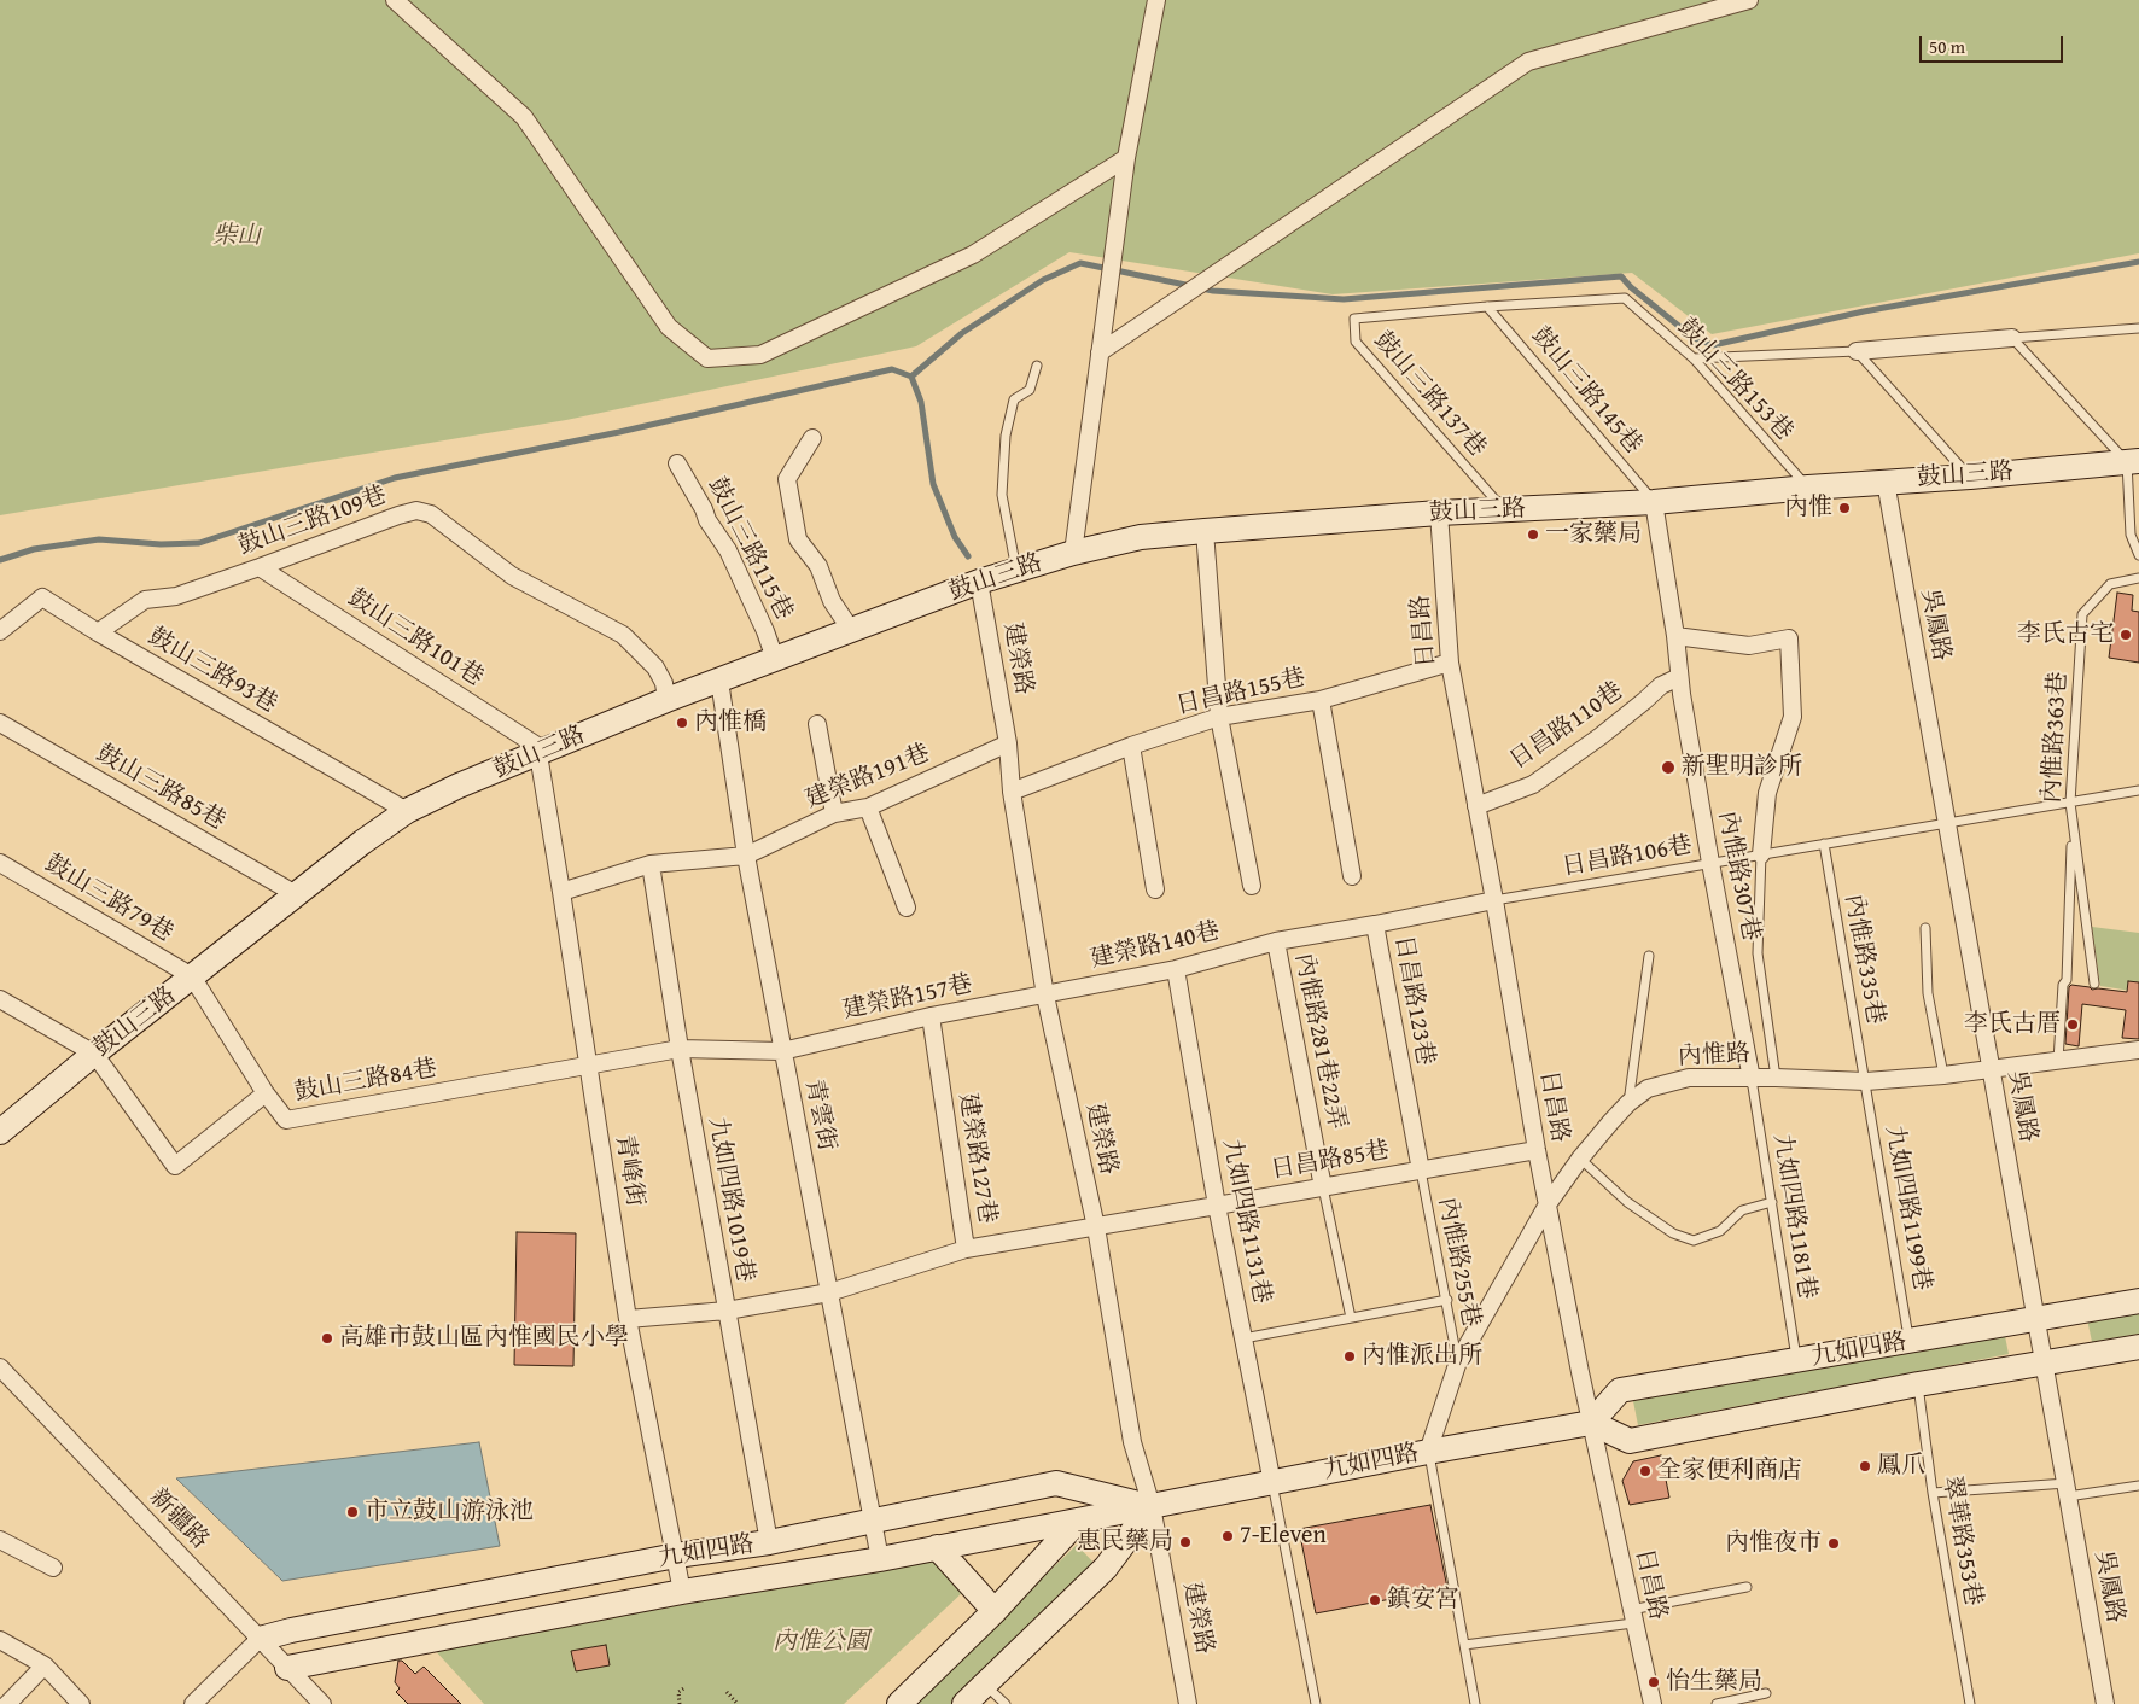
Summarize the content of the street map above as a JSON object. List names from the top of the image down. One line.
{"streets":{"street":["鼓山三路","鼓山三路109巷","鼓山三路115巷","吳鳳路","日昌路","鼓山三路101巷","建榮路","鼓山三路93巷","日昌路155巷","日昌路110巷","建榮路191巷","鼓山三路85巷","內惟路307巷","鼓山三路79巷","建榮路140巷","建榮路157巷","日昌路123巷","內惟路281巷22弄","內惟路","鼓山三路84巷","青雲街","建榮路127巷","日昌路85巷","青峰街","九如四路1019巷","九如四路1131巷","九如四路","新疆路"],"lane":["鼓山三路153巷","鼓山三路145巷","鼓山三路137巷","內惟路363巷","日昌路106巷","內惟路335巷","九如四路1199巷","九如四路1181巷","內惟路255巷","翠華路353巷"]},"crossings":[["鼓山三路153巷","鼓山三路145巷"],["鼓山三路153巷","鼓山三路137巷"],["鼓山三路153巷","鼓山三路"],["鼓山三路145巷","鼓山三路137巷"],["鼓山三路145巷","鼓山三路"],["鼓山三路145巷","內惟路307巷"],["鼓山三路137巷","鼓山三路"],["鼓山三路","鼓山三路109巷"],["鼓山三路","鼓山三路115巷"],["鼓山三路","吳鳳路"],["鼓山三路","日昌路"],["鼓山三路","鼓山三路101巷"],["鼓山三路","建榮路"],["鼓山三路","鼓山三路93巷"],["鼓山三路","鼓山三路85巷"],["鼓山三路","內惟路307巷"],["鼓山三路","鼓山三路79巷"],["鼓山三路","鼓山三路84巷"],["鼓山三路","青雲街"],["鼓山三路","青峰街"],["鼓山三路109巷","鼓山三路101巷"],["鼓山三路109巷","鼓山三路93巷"],["吳鳳路","日昌路106巷"],["吳鳳路","內惟路"],["吳鳳路","九如四路"],["日昌路","日昌路155巷"],["日昌路","日昌路110巷"],["日昌路","日昌路106巷"],["日昌路","日昌路123巷"],["日昌路","內惟路"],["日昌路","日昌路85巷"],["日昌路","九如四路"],["鼓山三路101巷","青峰街"],["建榮路","日昌路155巷"],["建榮路","建榮路191巷"],["建榮路","建榮路140巷"],["建榮路","建榮路157巷"],["建榮路","建榮路127巷"],["建榮路","日昌路85巷"],["建榮路","九如四路"],["日昌路110巷","內惟路307巷"],["內惟路363巷","日昌路106巷"],["內惟路363巷","內惟路"],["建榮路191巷","青雲街"],["日昌路106巷","內惟路307巷"],["日昌路106巷","內惟路335巷"],["日昌路106巷","日昌路123巷"],["內惟路307巷","內惟路"],["內惟路307巷","九如四路1181巷"],["鼓山三路79巷","鼓山三路84巷"],["建榮路140巷","建榮路157巷"],["建榮路140巷","日昌路123巷"],["建榮路140巷","內惟路281巷22弄"],["建榮路140巷","九如四路1131巷"],["內惟路335巷","內惟路"],["內惟路335巷","九如四路1199巷"],["建榮路157巷","鼓山三路84巷"],["建榮路157巷","青雲街"],["建榮路157巷","建榮路127巷"],["建榮路157巷","青峰街"],["建榮路157巷","九如四路1019巷"],["日昌路123巷","日昌路85巷"],["日昌路123巷","內惟路255巷"],["內惟路281巷22弄","日昌路85巷"],["內惟路","九如四路1199巷"],["內惟路","九如四路1181巷"],["內惟路","內惟路255巷"],["內惟路","九如四路"],["鼓山三路84巷","青峰街"],["青雲街","九如四路"],["建榮路127巷","日昌路85巷"],["日昌路85巷","九如四路1131巷"],["日昌路85巷","內惟路255巷"],["青峰街","九如四路"],["九如四路1019巷","九如四路"],["九如四路1199巷","九如四路"],["九如四路1181巷","九如四路"],["九如四路1131巷","九如四路"],["九如四路","新疆路"],["九如四路","翠華路353巷"]],"parks":["柴山","內惟公園"],"places":["內惟","一家藥局","李氏古宅","內惟橋","新聖明診所","李氏古厝","高雄市鼓山區內惟國民小學","內惟派出所","鳳爪","全家便利商店","市立鼓山游泳池","7-Eleven","惠民藥局","內惟夜市","鎮安宮","怡生藥局"],"scale_bar":"50 m"}
